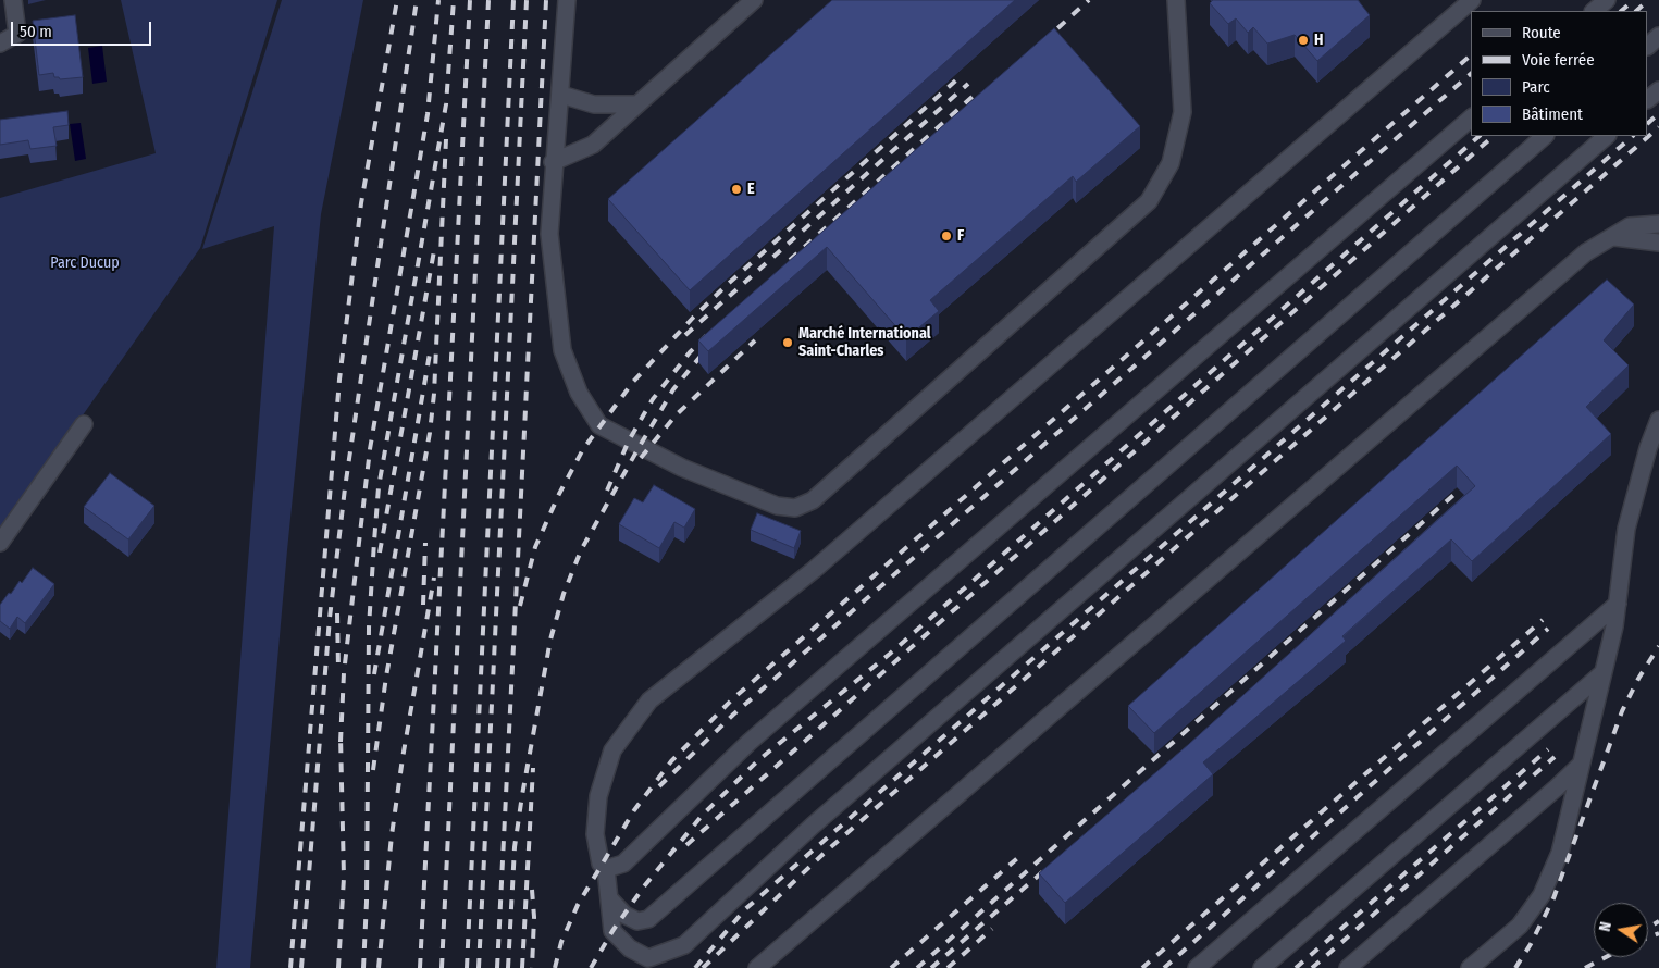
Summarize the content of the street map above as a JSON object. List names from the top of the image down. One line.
{"parks":["Parc Ducup"],"places":["H","E","F","Marché International Saint-Charles"],"legend":["Route","Voie ferrée","Parc","Bâtiment"],"scale_bar":"50 m","north":"left"}
